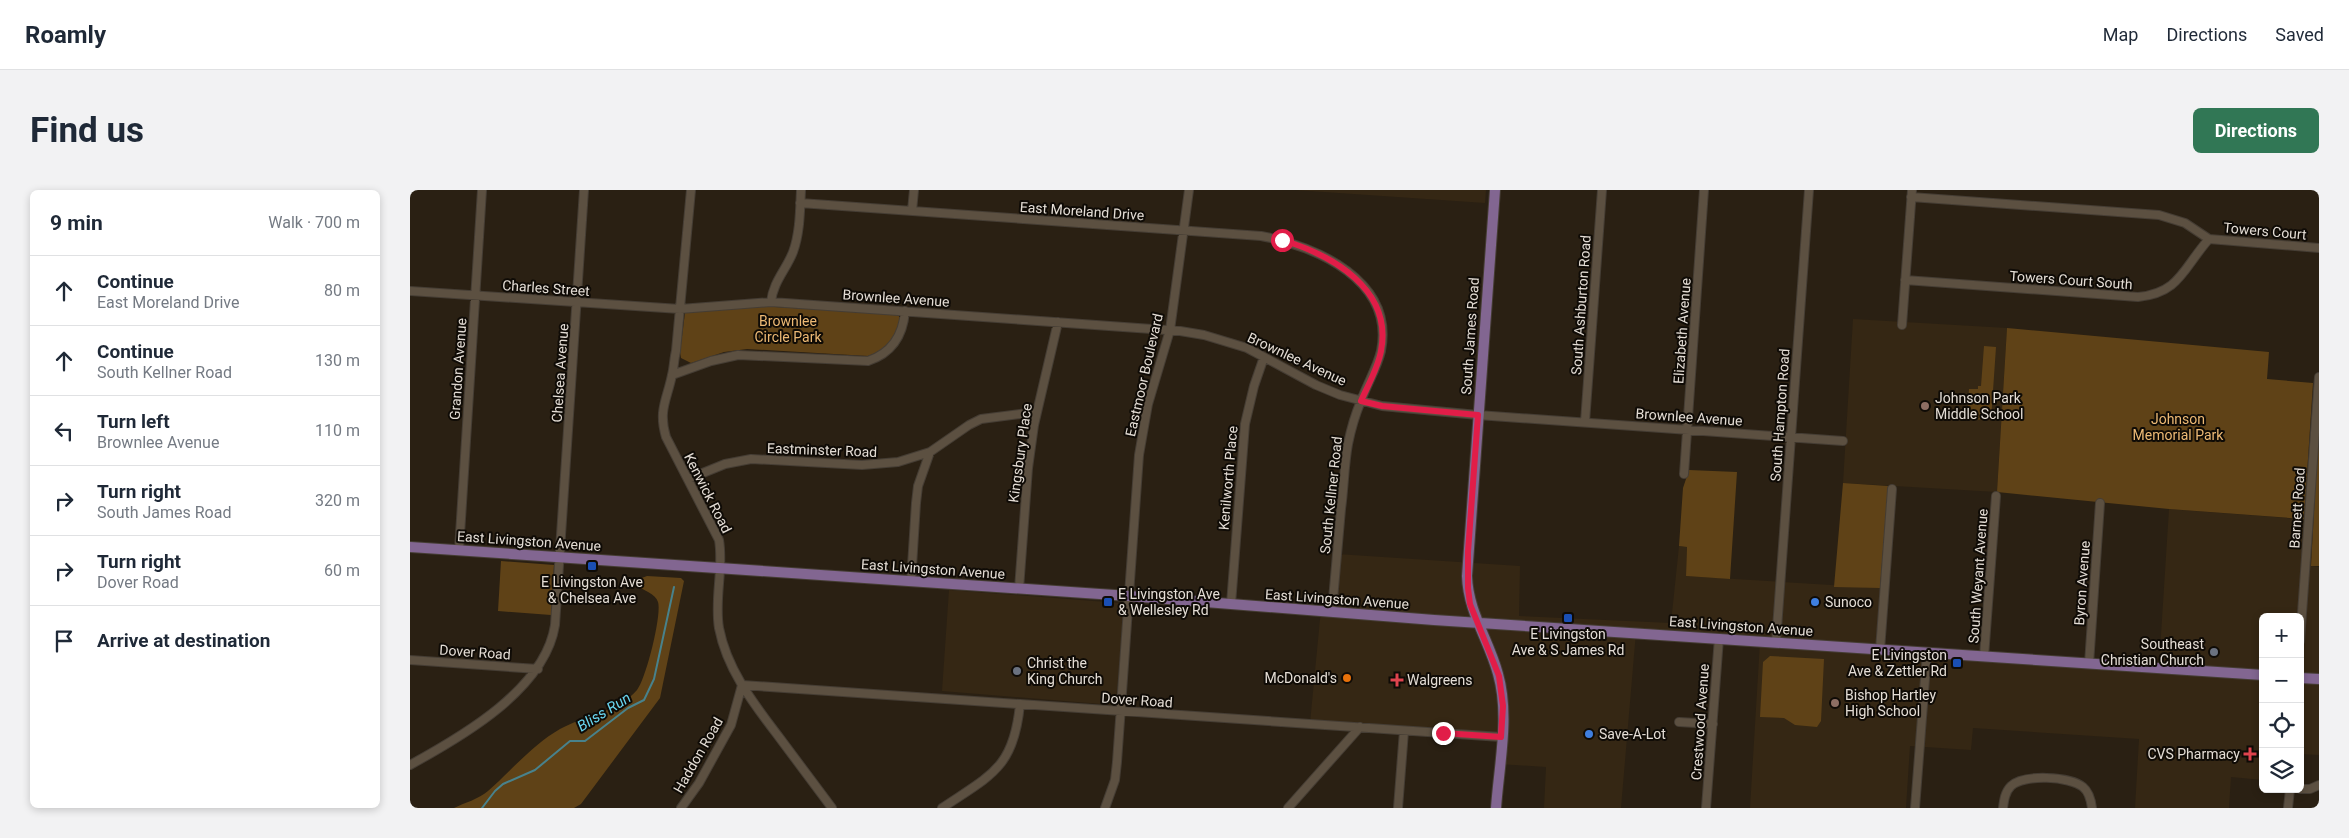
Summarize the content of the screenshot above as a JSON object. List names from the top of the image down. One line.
{"streets":{"main road":["South James Road","East Livingston Avenue"],"street":["East Moreland Drive","Towers Court","Towers Court South","Charles Street","Brownlee Avenue","South Ashburton Road","Elizabeth Avenue","Grandon Avenue","Chelsea Avenue","Eastmoor Boulevard","South Hampton Road","Eastminster Road","Kingsbury Place","Kenilworth Place","Kenwick Road","South Kellner Road","Barnett Road","South Weyant Avenue","Byron Avenue","Dover Road","Crestwood Avenue","Haddon Road"]},"crossings":[["East Moreland Drive","Eastmoor Boulevard"],["East Moreland Drive","South Kellner Road"],["Towers Court","Towers Court South"],["Charles Street","Brownlee Avenue"],["Charles Street","Grandon Avenue"],["Charles Street","Chelsea Avenue"],["Charles Street","Kenwick Road"],["Brownlee Avenue","South Ashburton Road"],["Brownlee Avenue","Elizabeth Avenue"],["Brownlee Avenue","South James Road"],["Brownlee Avenue","Eastmoor Boulevard"],["Brownlee Avenue","South Hampton Road"],["Brownlee Avenue","Kingsbury Place"],["Brownlee Avenue","Kenilworth Place"],["Brownlee Avenue","Kenwick Road"],["Brownlee Avenue","South Kellner Road"],["South James Road","East Livingston Avenue"],["South James Road","Dover Road"],["Grandon Avenue","East Livingston Avenue"],["Chelsea Avenue","East Livingston Avenue"],["Chelsea Avenue","Dover Road"],["Eastmoor Boulevard","East Livingston Avenue"],["Eastmoor Boulevard","Dover Road"],["South Hampton Road","East Livingston Avenue"],["Eastminster Road","Kingsbury Place"],["Eastminster Road","Kenwick Road"],["Kingsbury Place","East Livingston Avenue"],["Kenilworth Place","East Livingston Avenue"],["Kenwick Road","East Livingston Avenue"],["Kenwick Road","Dover Road"],["Kenwick Road","Haddon Road"],["South Kellner Road","East Livingston Avenue"],["East Livingston Avenue","South Weyant Avenue"],["East Livingston Avenue","Byron Avenue"],["East Livingston Avenue","Crestwood Avenue"],["Dover Road","Haddon Road"]],"water":["Bliss Run"],"parks":["Brownlee Circle Park","Johnson Memorial Park"],"places":{"other":["Johnson Park Middle School","Sunoco","Southeast Christian Church","Christ the King Church","McDonald's","Bishop Hartley High School","Save-A-Lot"],"transit":["E Livingston Ave & Chelsea Ave","E Livingston Ave & Wellesley Rd","E Livingston Ave & S James Rd","E Livingston Ave & Zettler Rd"],"health":["Walgreens","CVS Pharmacy"]},"page":{"header":"Roamly","nav":["Map","Directions","Saved"],"buttons":"Directions","title":"Find us","heading":["9 min","Walk · 700 m"],"list":[["Continue","East Moreland Drive","80 m"],["Continue","South Kellner Road","130 m"],["Turn left","Brownlee Avenue","110 m"],["Turn right","South James Road","320 m"],["Turn right","Dover Road","60 m"],"Arrive at destination"],"map_buttons":["+","−"]}}
